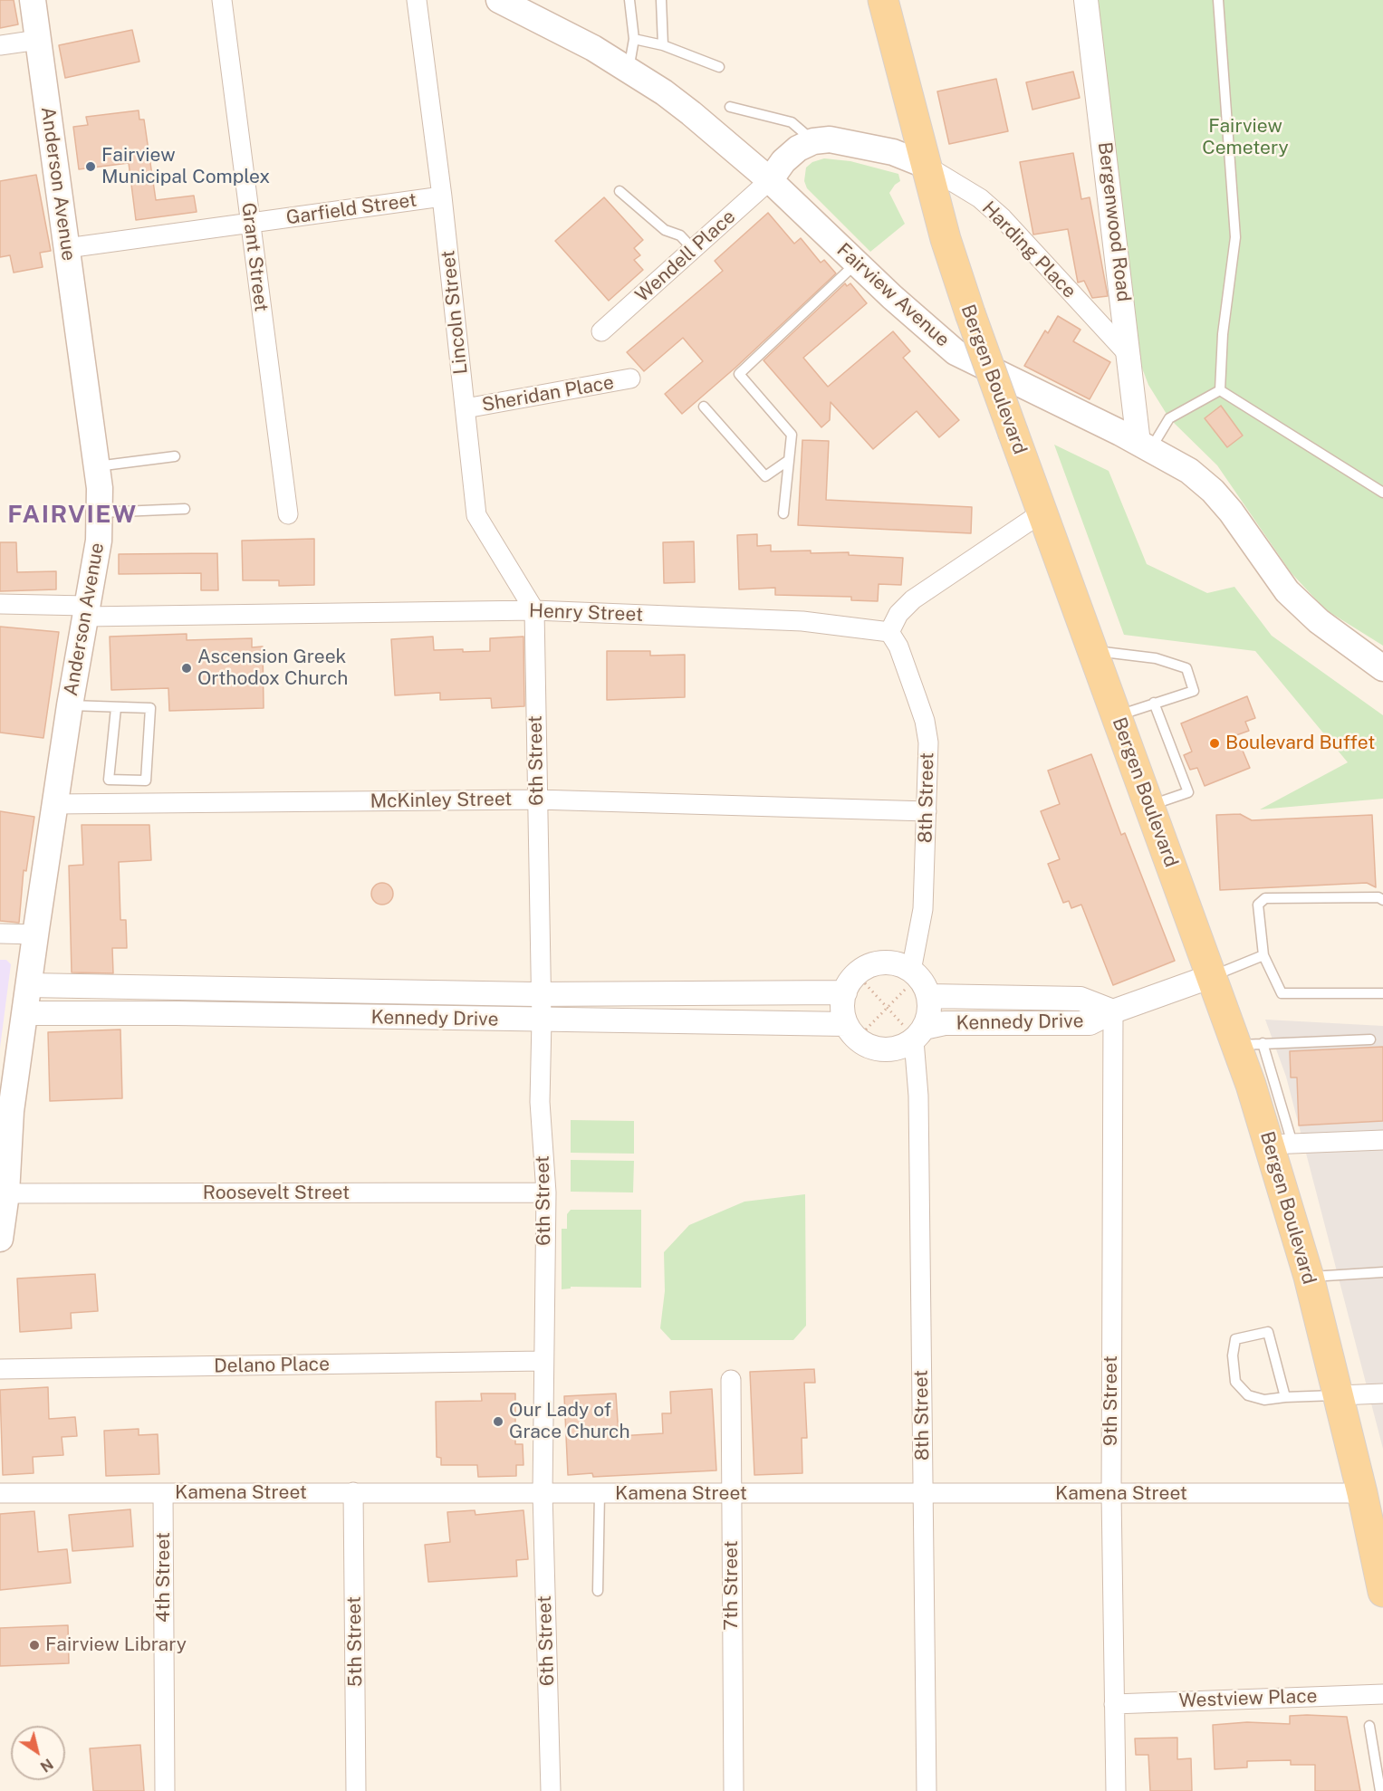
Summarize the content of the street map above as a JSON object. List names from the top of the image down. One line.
{"streets":{"main road":["Anderson Avenue","Harding Place","Fairview Avenue","Bergen Boulevard"],"street":["Garfield Street","Bergenwood Road","Wendell Place","Grant Street","Lincoln Street","Sheridan Place","Henry Street","6th Street","8th Street","McKinley Street","Kennedy Drive","Roosevelt Street","Delano Place","9th Street","Kamena Street","4th Street","7th Street","5th Street","Westview Place"]},"crossings":[["Anderson Avenue","Garfield Street"],["Anderson Avenue","Henry Street"],["Anderson Avenue","McKinley Street"],["Anderson Avenue","Kennedy Drive"],["Anderson Avenue","Roosevelt Street"],["Garfield Street","Grant Street"],["Garfield Street","Lincoln Street"],["Bergenwood Road","Harding Place"],["Bergenwood Road","Fairview Avenue"],["Harding Place","Bergen Boulevard"],["Wendell Place","Fairview Avenue"],["Lincoln Street","Sheridan Place"],["Lincoln Street","Henry Street"],["Lincoln Street","6th Street"],["Bergen Boulevard","Kennedy Drive"],["Bergen Boulevard","Kamena Street"],["Henry Street","6th Street"],["Henry Street","8th Street"],["6th Street","McKinley Street"],["6th Street","Kennedy Drive"],["6th Street","Roosevelt Street"],["6th Street","Delano Place"],["6th Street","Kamena Street"],["8th Street","McKinley Street"],["8th Street","Kennedy Drive"],["8th Street","Kamena Street"],["Kennedy Drive","9th Street"],["9th Street","Kamena Street"],["9th Street","Westview Place"],["Kamena Street","4th Street"],["Kamena Street","7th Street"],["Kamena Street","5th Street"]],"districts":["FAIRVIEW"],"parks":["Fairview Cemetery"],"places":["Fairview Municipal Complex","Ascension Greek Orthodox Church","Boulevard Buffet","Our Lady of Grace Church","Fairview Library"],"north":"bottom right"}
